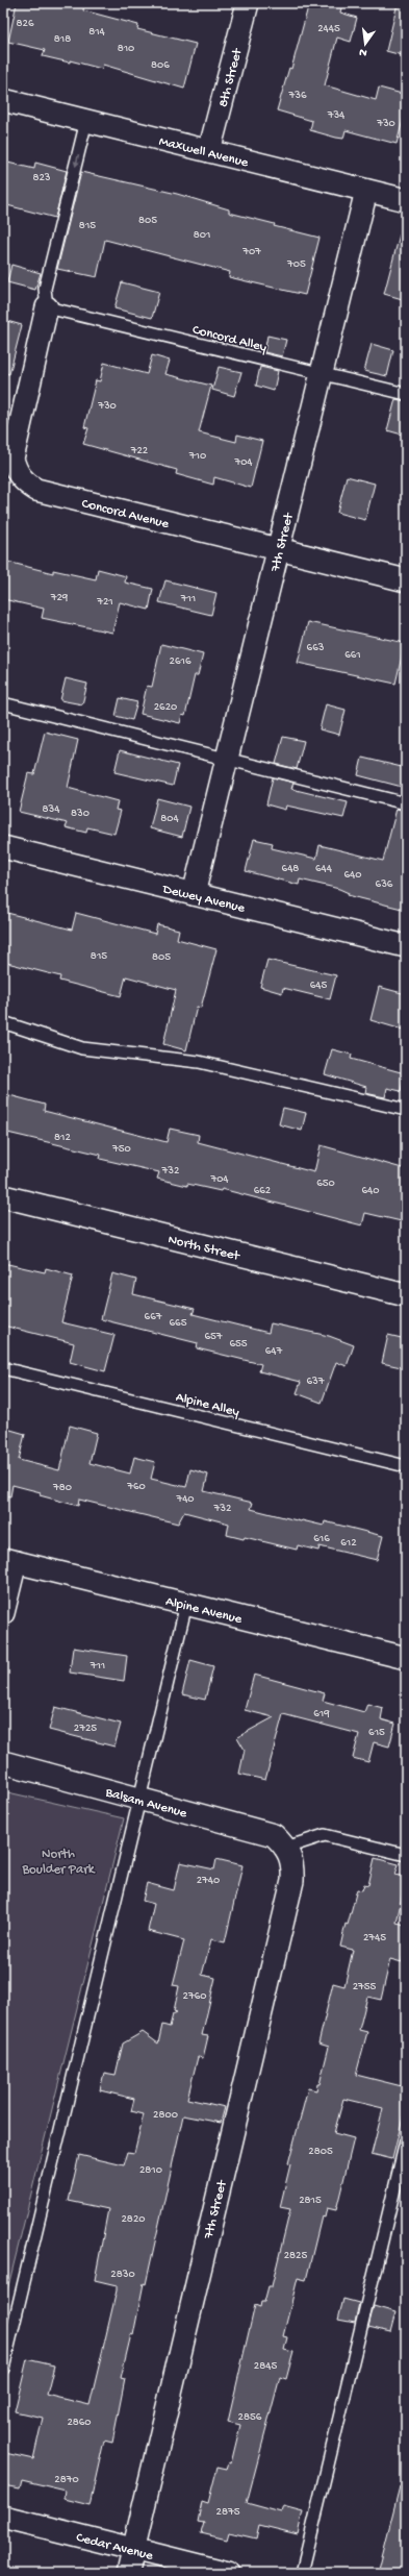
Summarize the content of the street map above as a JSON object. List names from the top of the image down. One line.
{"streets":{"street":["8th Street","Maxwell Avenue","Concord Avenue","7th Street","Dewey Avenue","North Street","Alpine Avenue","Balsam Avenue","Cedar Avenue"],"lane":["Concord Alley","Alpine Alley"]},"crossings":[["8th Street","Maxwell Avenue"],["Maxwell Avenue","7th Street"],["Concord Alley","Concord Avenue"],["Concord Alley","7th Street"],["Concord Avenue","7th Street"],["7th Street","Dewey Avenue"],["7th Street","Balsam Avenue"],["7th Street","Cedar Avenue"]],"parks":["North Boulder Park"],"house_numbers":["826","2445","814","818","810","806","736","734","730","823","805","815","801","707","705","730","722","710","704","729","711","721","663","661","2616","2620","834","830","804","648","644","640","636","815","805","645","812","750","732","704","650","662","640","667","665","657","655","647","637","760","780","740","732","616","612","711","619","2725","615","2740","2745","2755","2760","2800","2805","2810","2815","2820","2825","2830","2845","2856","2860","2870","2875"],"north":"bottom"}
